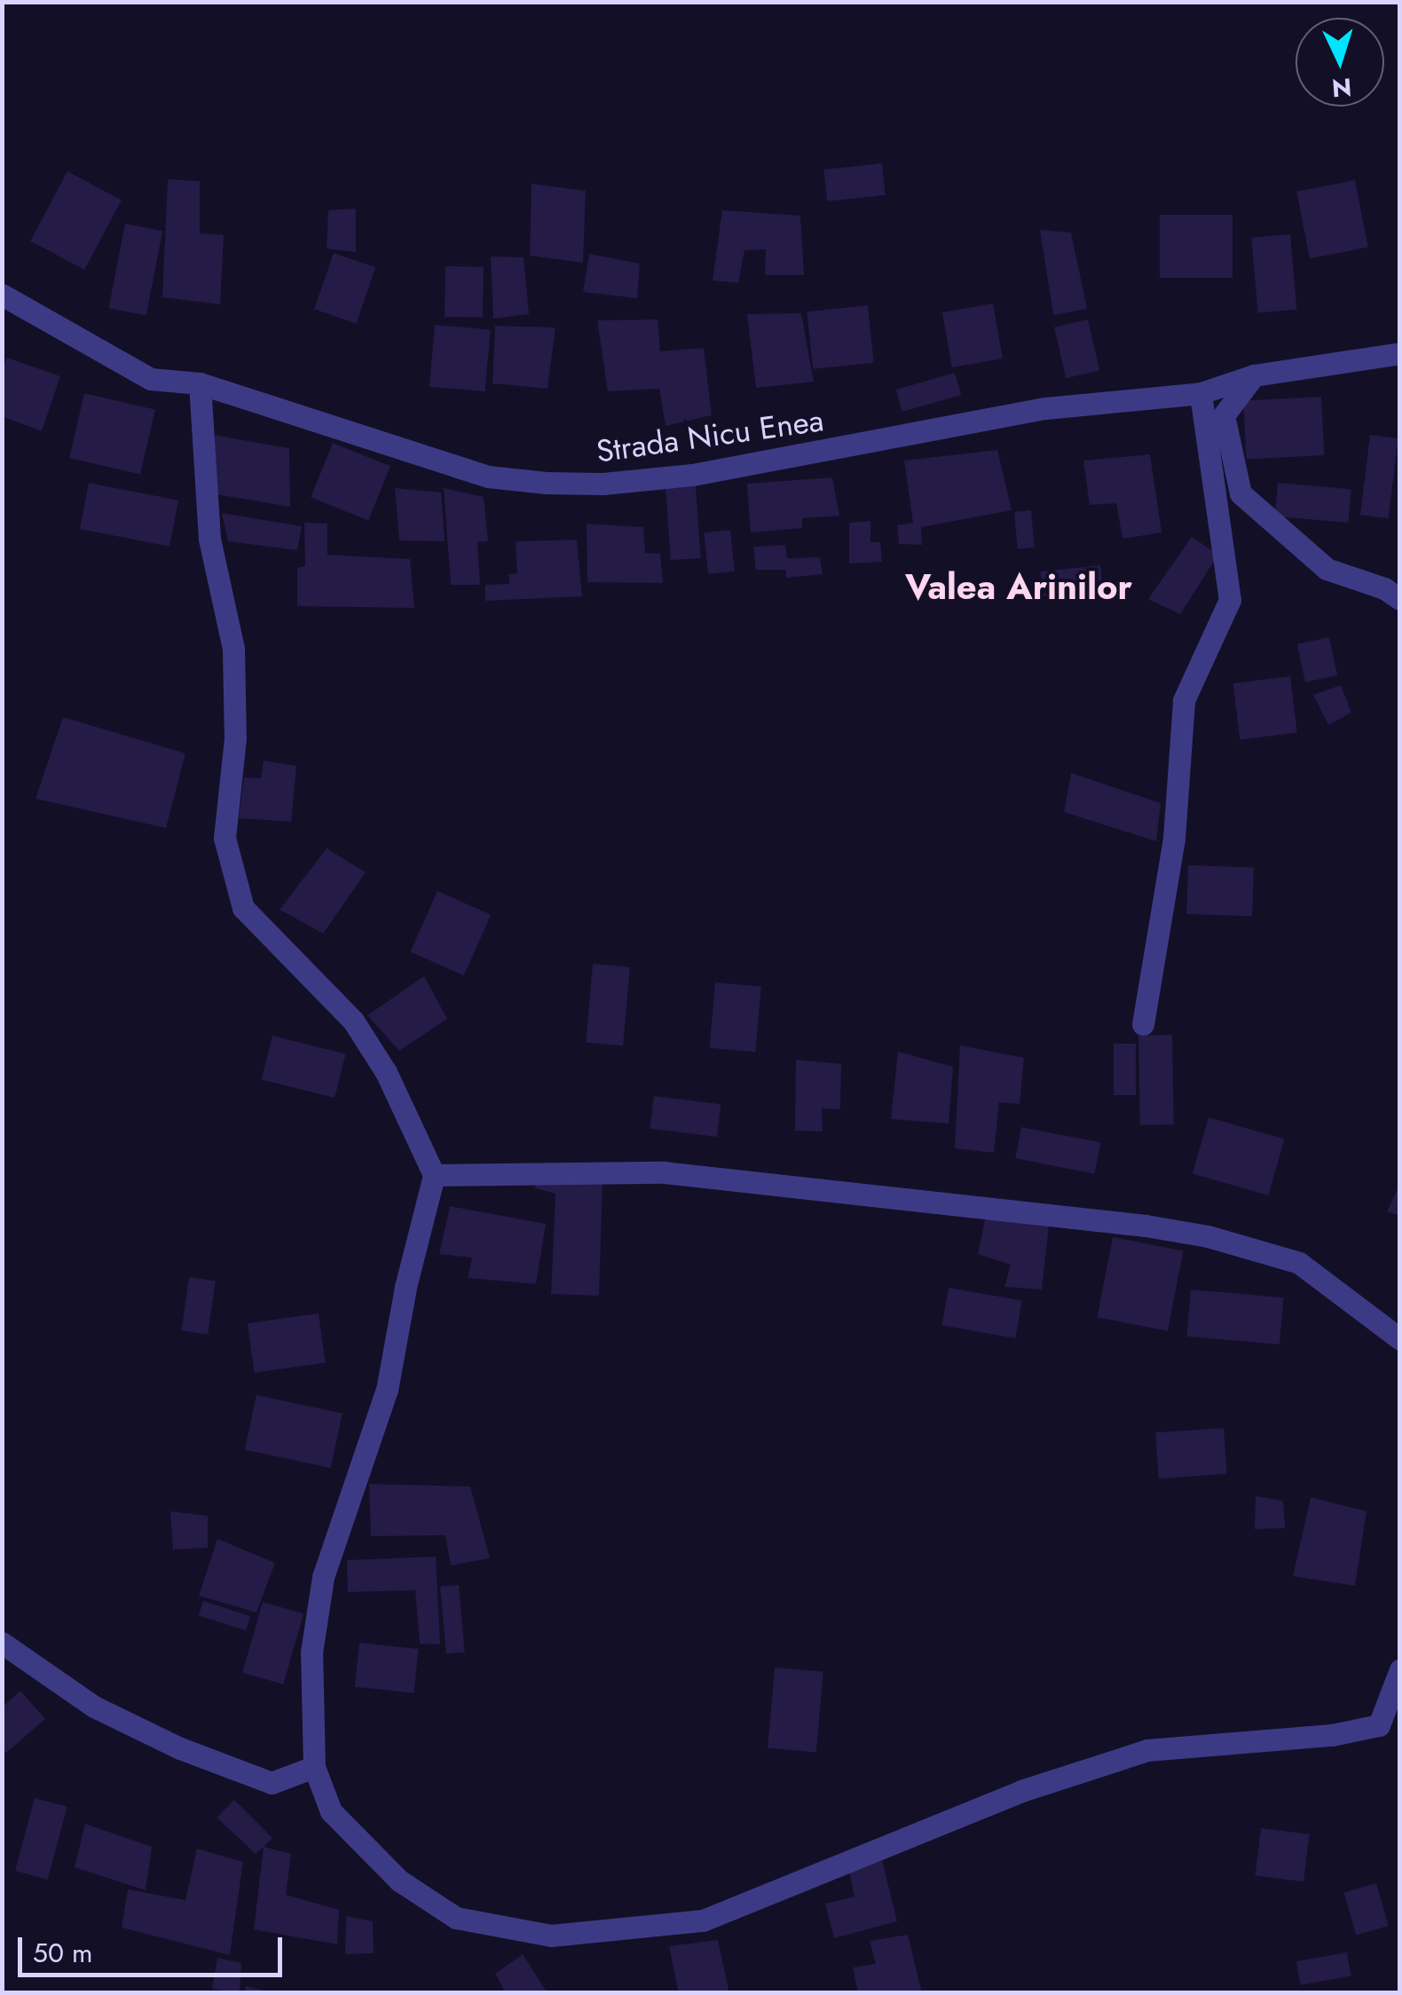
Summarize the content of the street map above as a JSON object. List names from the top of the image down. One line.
{"streets":{"street":["Strada Nicu Enea"]},"districts":["Valea Arinilor"],"scale_bar":"50 m","north":"bottom"}
